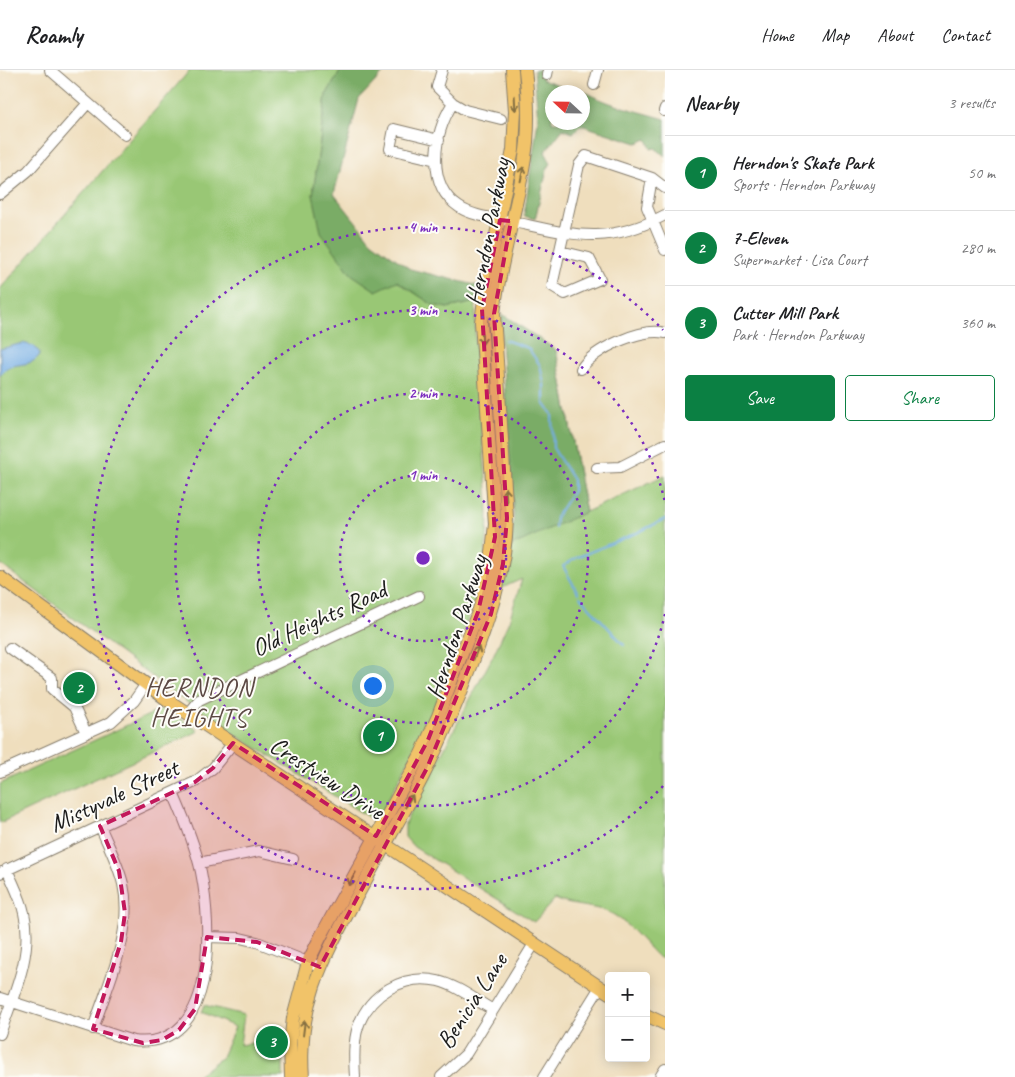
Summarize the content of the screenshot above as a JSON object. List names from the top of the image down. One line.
{"streets":{"main road":["Herndon Parkway","Crestview Drive"],"street":["Old Heights Road","Mistyvale Street","Benicia Lane"]},"crossings":[["Herndon Parkway","Crestview Drive"],["Old Heights Road","Crestview Drive"],["Crestview Drive","Mistyvale Street"],["Crestview Drive","Benicia Lane"]],"districts":["HERNDON HEIGHTS"],"north":"left","page":{"header":"Roamly","nav":["Home","Map","About","Contact"],"heading":["Nearby","3 results"],"list":[{"mark":"1","name":"Herndon's Skate Park","note":"Sports · Herndon Parkway","value":"50 m"},{"mark":"2","name":"7-Eleven","note":"Supermarket · Lisa Court","value":"280 m"},{"mark":"3","name":"Cutter Mill Park","note":"Park · Herndon Parkway","value":"360 m"}],"buttons":["Save","Share"],"pins":["2","1","3"],"map_buttons":["+","−"]},"rings":["4 min","3 min","2 min","1 min"]}
